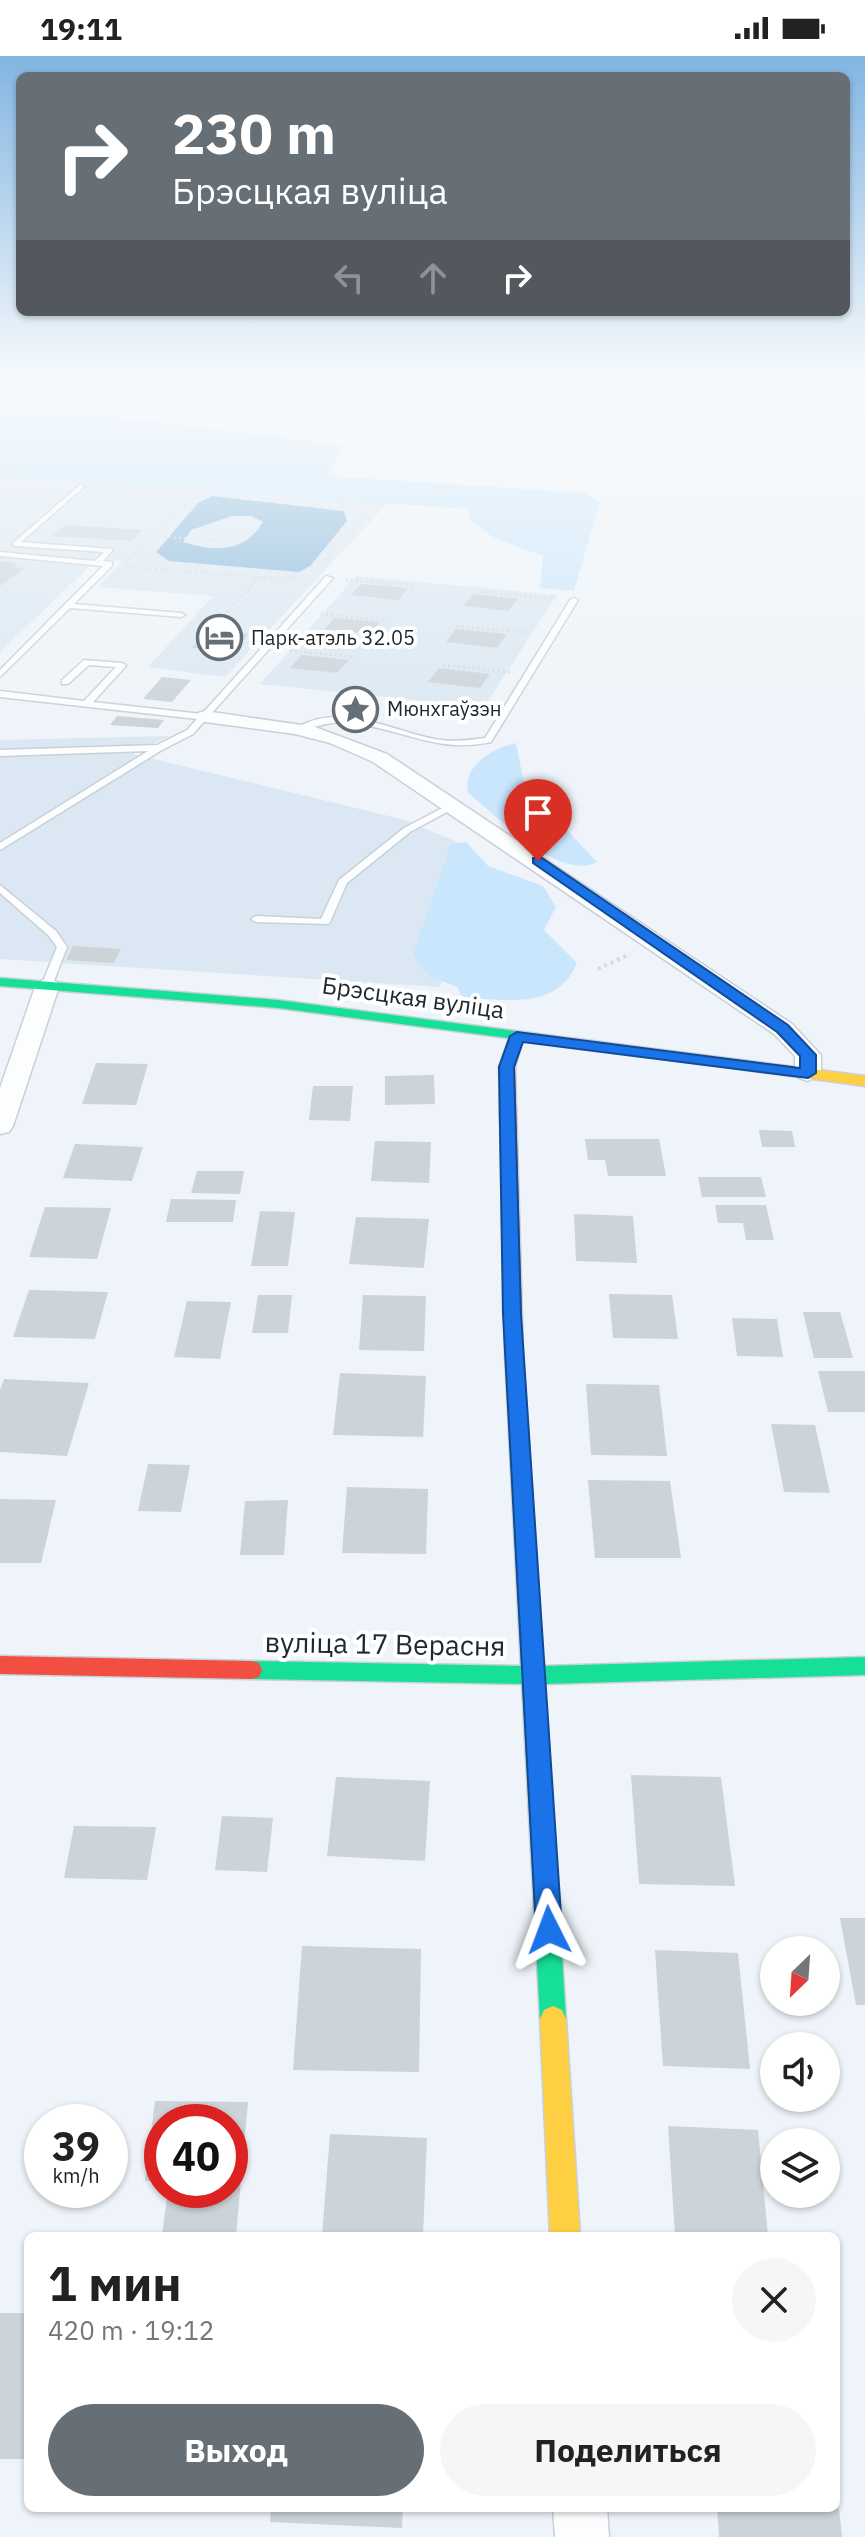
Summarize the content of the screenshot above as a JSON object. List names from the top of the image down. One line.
{"streets":{"street":["Брэсцкая вуліца","вуліца 17 Верасня"]},"places":{"hotel":["Парк-атэль 32.05"],"place":["Мюнхгаўзэн"]},"north":"bottom left","page":{"status":"19:11","turn":["230 m","Брэсцкая вуліца"],"speed":"39 km/h","limit":"40","heading":["1 мин","420 m · 19:12"],"buttons":["Выход","Поделиться"]}}
